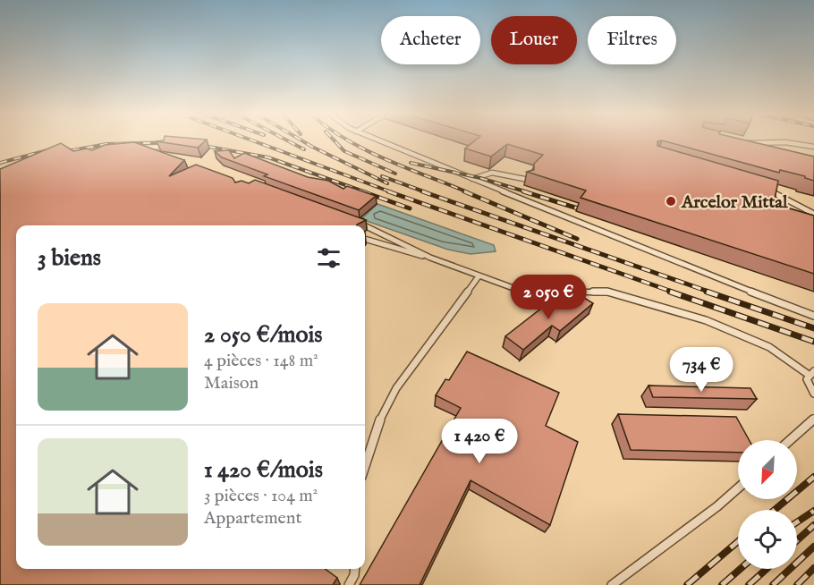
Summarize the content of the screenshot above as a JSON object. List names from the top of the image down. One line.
{"places":["Arcelor Mittal"],"north":"bottom left","page":{"chip":["Acheter","Louer","Filtres"],"heading":"3 biens","price":["2 050 €","734 €","1 420 €"],"list":[{"name":"2 050 €/mois","note":"4 pièces · 148 m² · Maison"},{"name":"1 420 €/mois","note":"3 pièces · 104 m² · Appartement"}]}}
